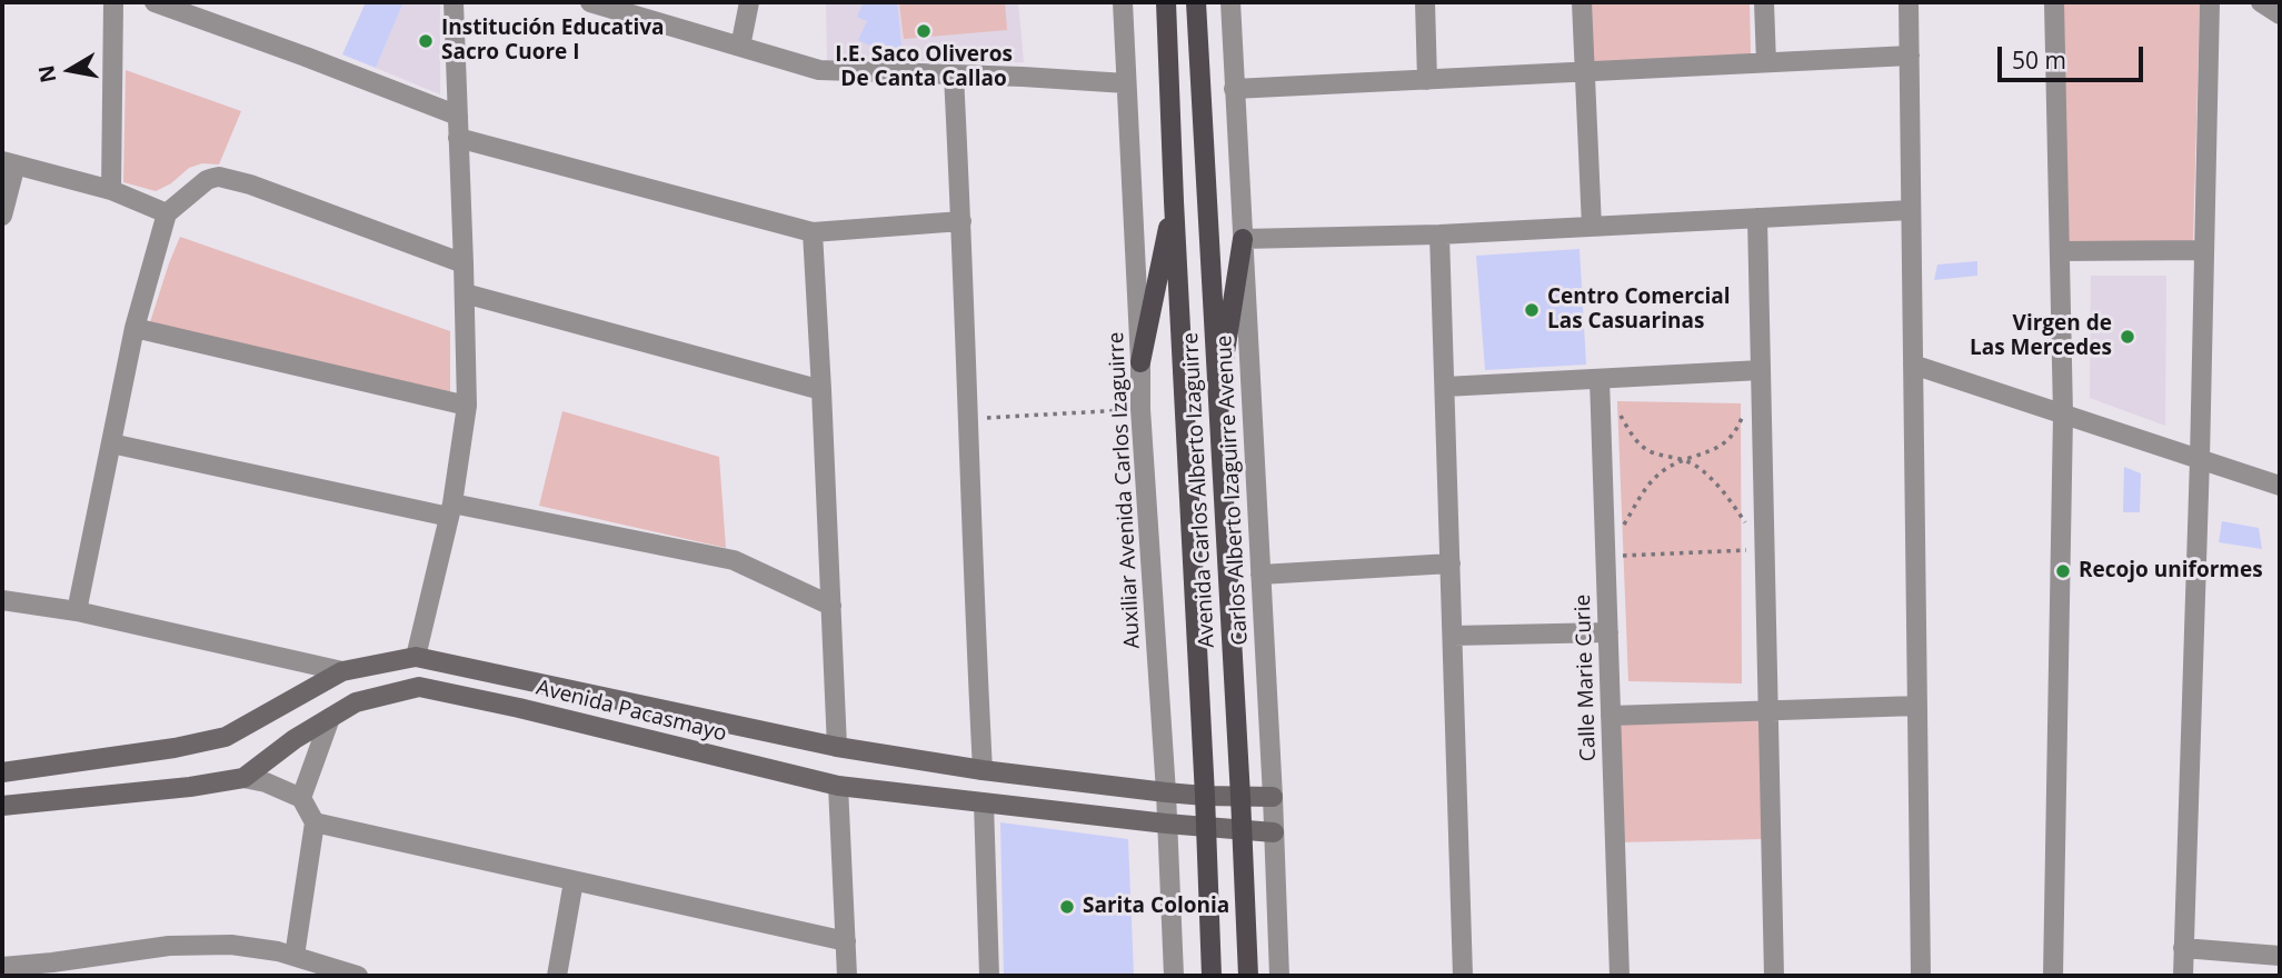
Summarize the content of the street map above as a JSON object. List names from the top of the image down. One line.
{"streets":{"main road":["Avenida Carlos Alberto Izaguirre","Avenida Pacasmayo"],"street":["Auxiliar Avenida Carlos Izaguirre","Carlos Alberto Izaguirre Avenue","Calle Marie Curie"]},"crossings":[["Auxiliar Avenida Carlos Izaguirre","Avenida Pacasmayo"],["Avenida Carlos Alberto Izaguirre","Avenida Pacasmayo"],["Carlos Alberto Izaguirre Avenue","Avenida Pacasmayo"]],"places":["I.E. Saco Oliveros De Canta Callao","Institución Educativa Sacro Cuore I","Centro Comercial Las Casuarinas","Virgen de Las Mercedes","Recojo uniformes","Sarita Colonia"],"scale_bar":"50 m","north":"left"}
